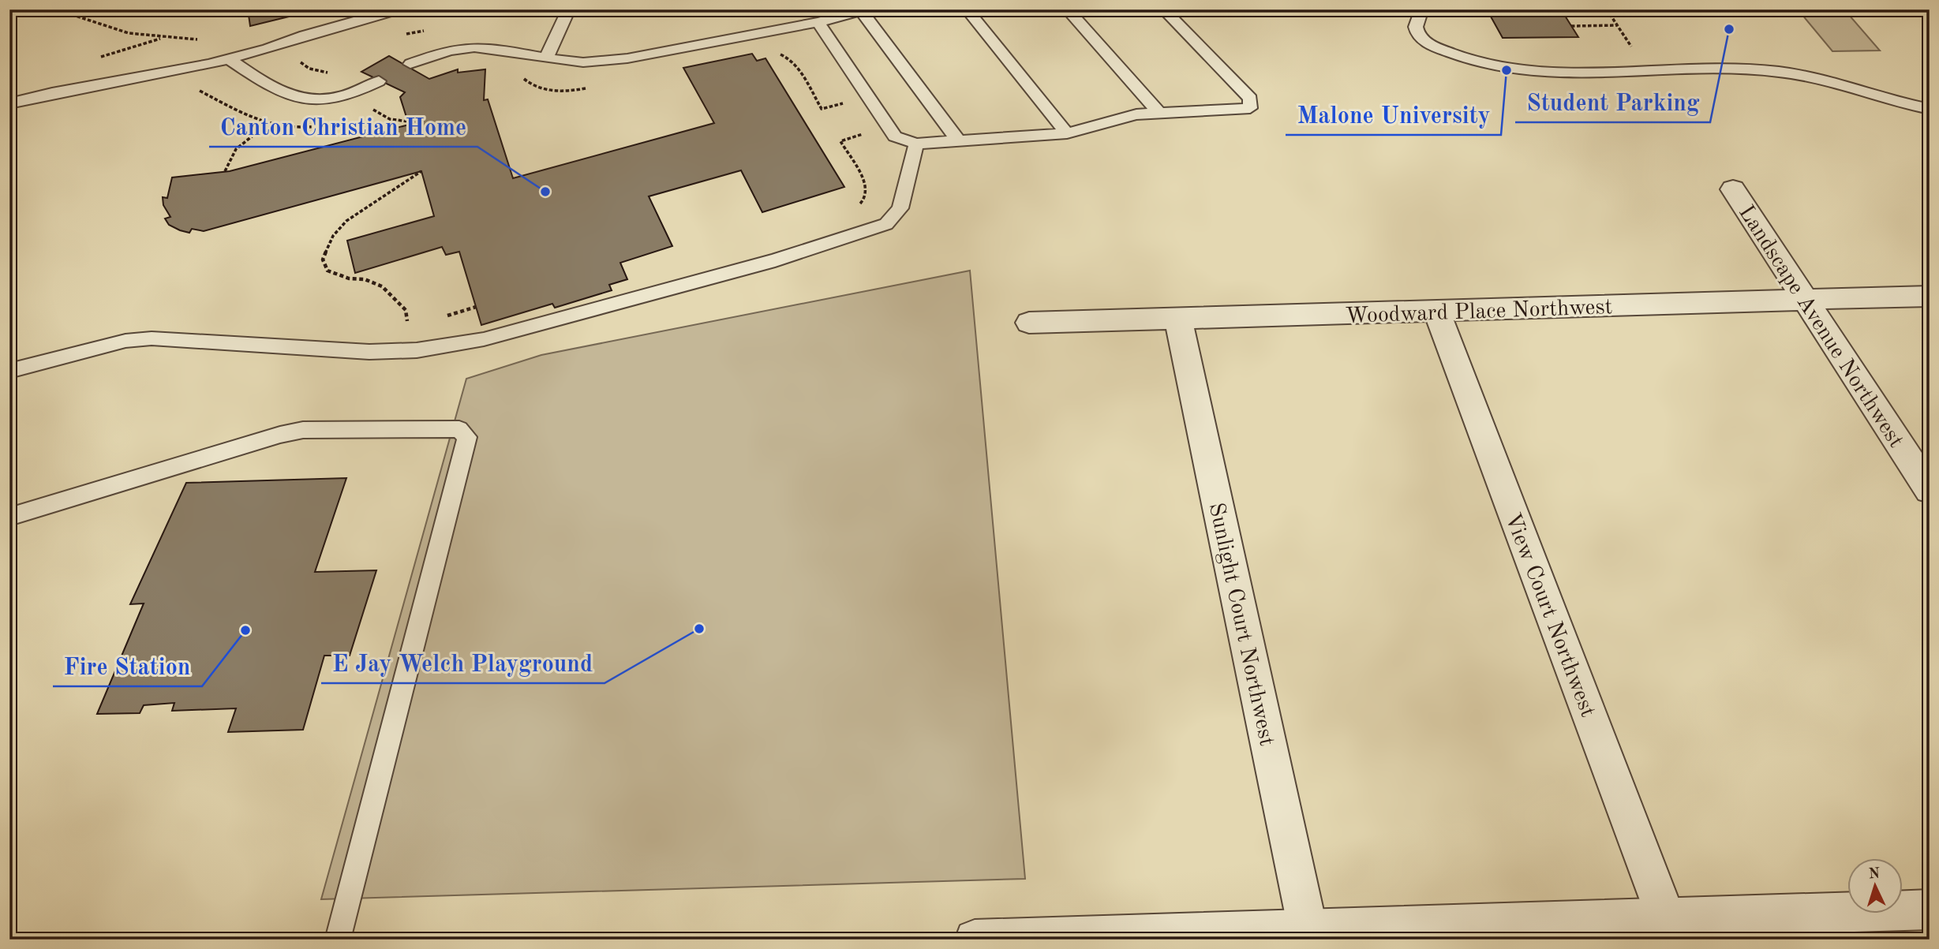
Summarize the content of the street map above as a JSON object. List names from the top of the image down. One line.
{"streets":{"street":["Woodward Place Northwest","Landscape Avenue Northwest","View Court Northwest","Sunlight Court Northwest"]},"crossings":[["Woodward Place Northwest","Landscape Avenue Northwest"],["Woodward Place Northwest","View Court Northwest"],["Woodward Place Northwest","Sunlight Court Northwest"]],"places":["Student Parking","Malone University","Canton Christian Home","E Jay Welch Playground","Fire Station"],"north":"top"}
